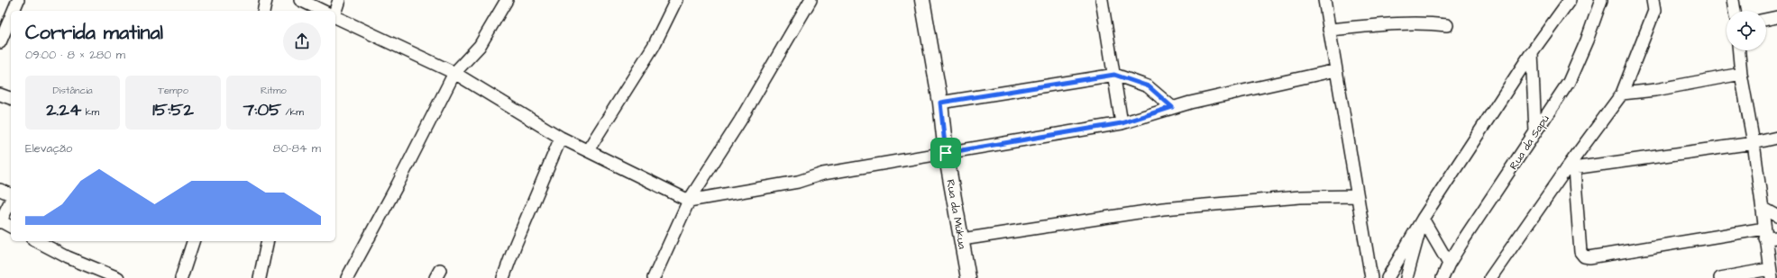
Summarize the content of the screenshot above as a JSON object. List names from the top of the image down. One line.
{"streets":{"street":["Rua da Sapú","Rua da Múkua"]},"page":{"heading":["Corrida matinal","09:00 · 8 × 280 m"],"stats":[["Distância","2.24 km"],["Tempo","15:52"],["Ritmo","7:05 /km"]],"chart":["Elevação","80–84 m"]}}
